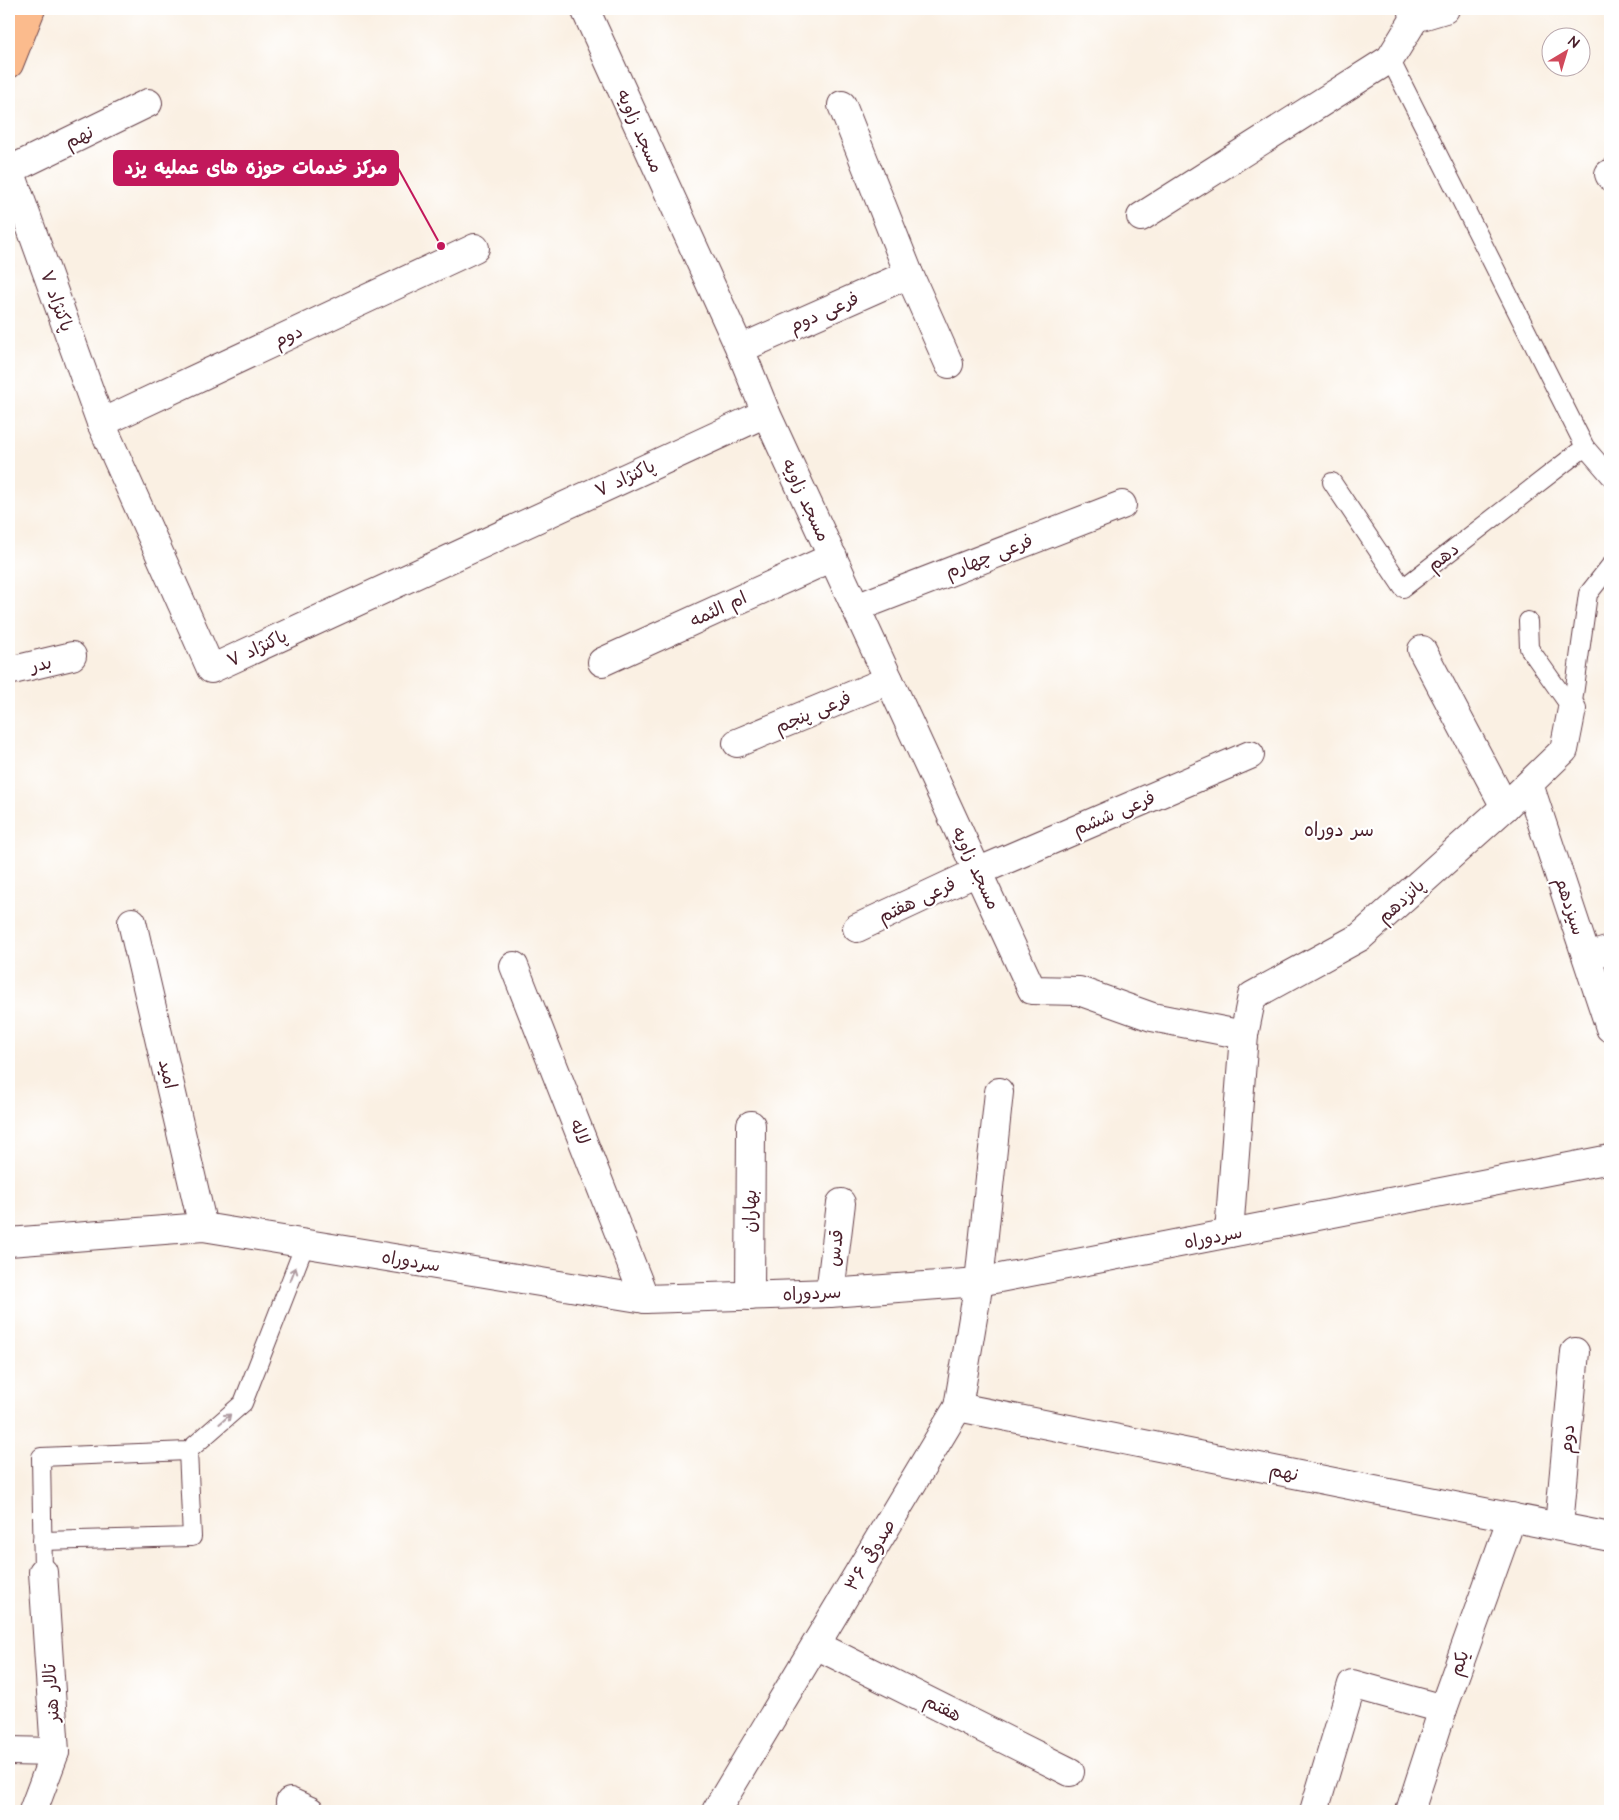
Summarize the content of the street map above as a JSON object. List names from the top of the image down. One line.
{"streets":{"street":["مسجد زاویه","نهم","پاکنژاد ۷","فرعی دوم","دوم","فرعی چهارم","ام الئمه","بدر","فرعی پنجم","فرعی ششم","فرعی هفتم","پانزدهم","سیزدهم","امید","لاله","بهاران","سردوراه","قدس","صدوقی ۳۶","یکم","تالار هنر","هفتم"],"lane":["دهم"]},"crossings":[["مسجد زاویه","پاکنژاد ۷"],["مسجد زاویه","فرعی دوم"],["مسجد زاویه","فرعی چهارم"],["مسجد زاویه","ام الئمه"],["مسجد زاویه","فرعی پنجم"],["مسجد زاویه","فرعی ششم"],["مسجد زاویه","فرعی هفتم"],["مسجد زاویه","پانزدهم"],["نهم","پاکنژاد ۷"],["نهم","دوم"],["نهم","صدوقی ۳۶"],["نهم","یکم"],["پاکنژاد ۷","دوم"],["فرعی ششم","فرعی هفتم"],["پانزدهم","سیزدهم"],["پانزدهم","سردوراه"],["امید","سردوراه"],["لاله","سردوراه"],["بهاران","سردوراه"],["سردوراه","قدس"],["سردوراه","صدوقی ۳۶"],["صدوقی ۳۶","هفتم"]],"districts":["سر دوراه"],"places":["مرکز خدمات حوزه های عملیه یزد"],"north":"top right"}
